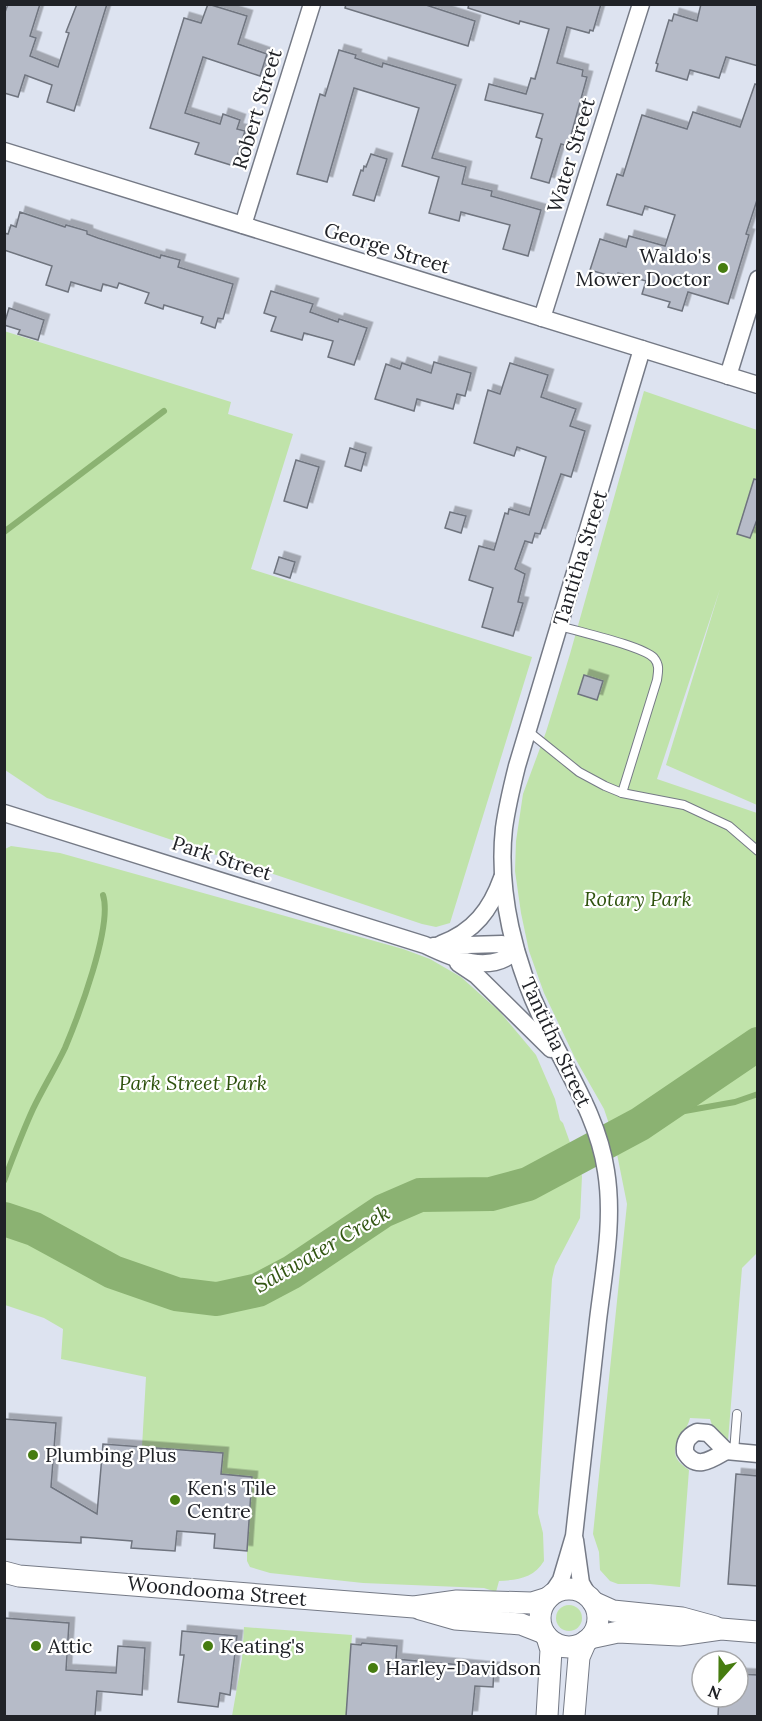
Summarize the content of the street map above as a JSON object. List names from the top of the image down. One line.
{"streets":{"street":["Robert Street","Water Street","George Street","Tantitha Street","Park Street","Woondooma Street"]},"crossings":[["Robert Street","George Street"],["Water Street","George Street"],["George Street","Tantitha Street"],["Tantitha Street","Park Street"],["Tantitha Street","Woondooma Street"]],"water":["Saltwater Creek"],"parks":["Rotary Park","Park Street Park"],"places":["Waldo's Mower Doctor","Plumbing Plus","Ken's Tile Centre","Attic","Keating's","Harley-Davidson"],"north":"bottom"}
